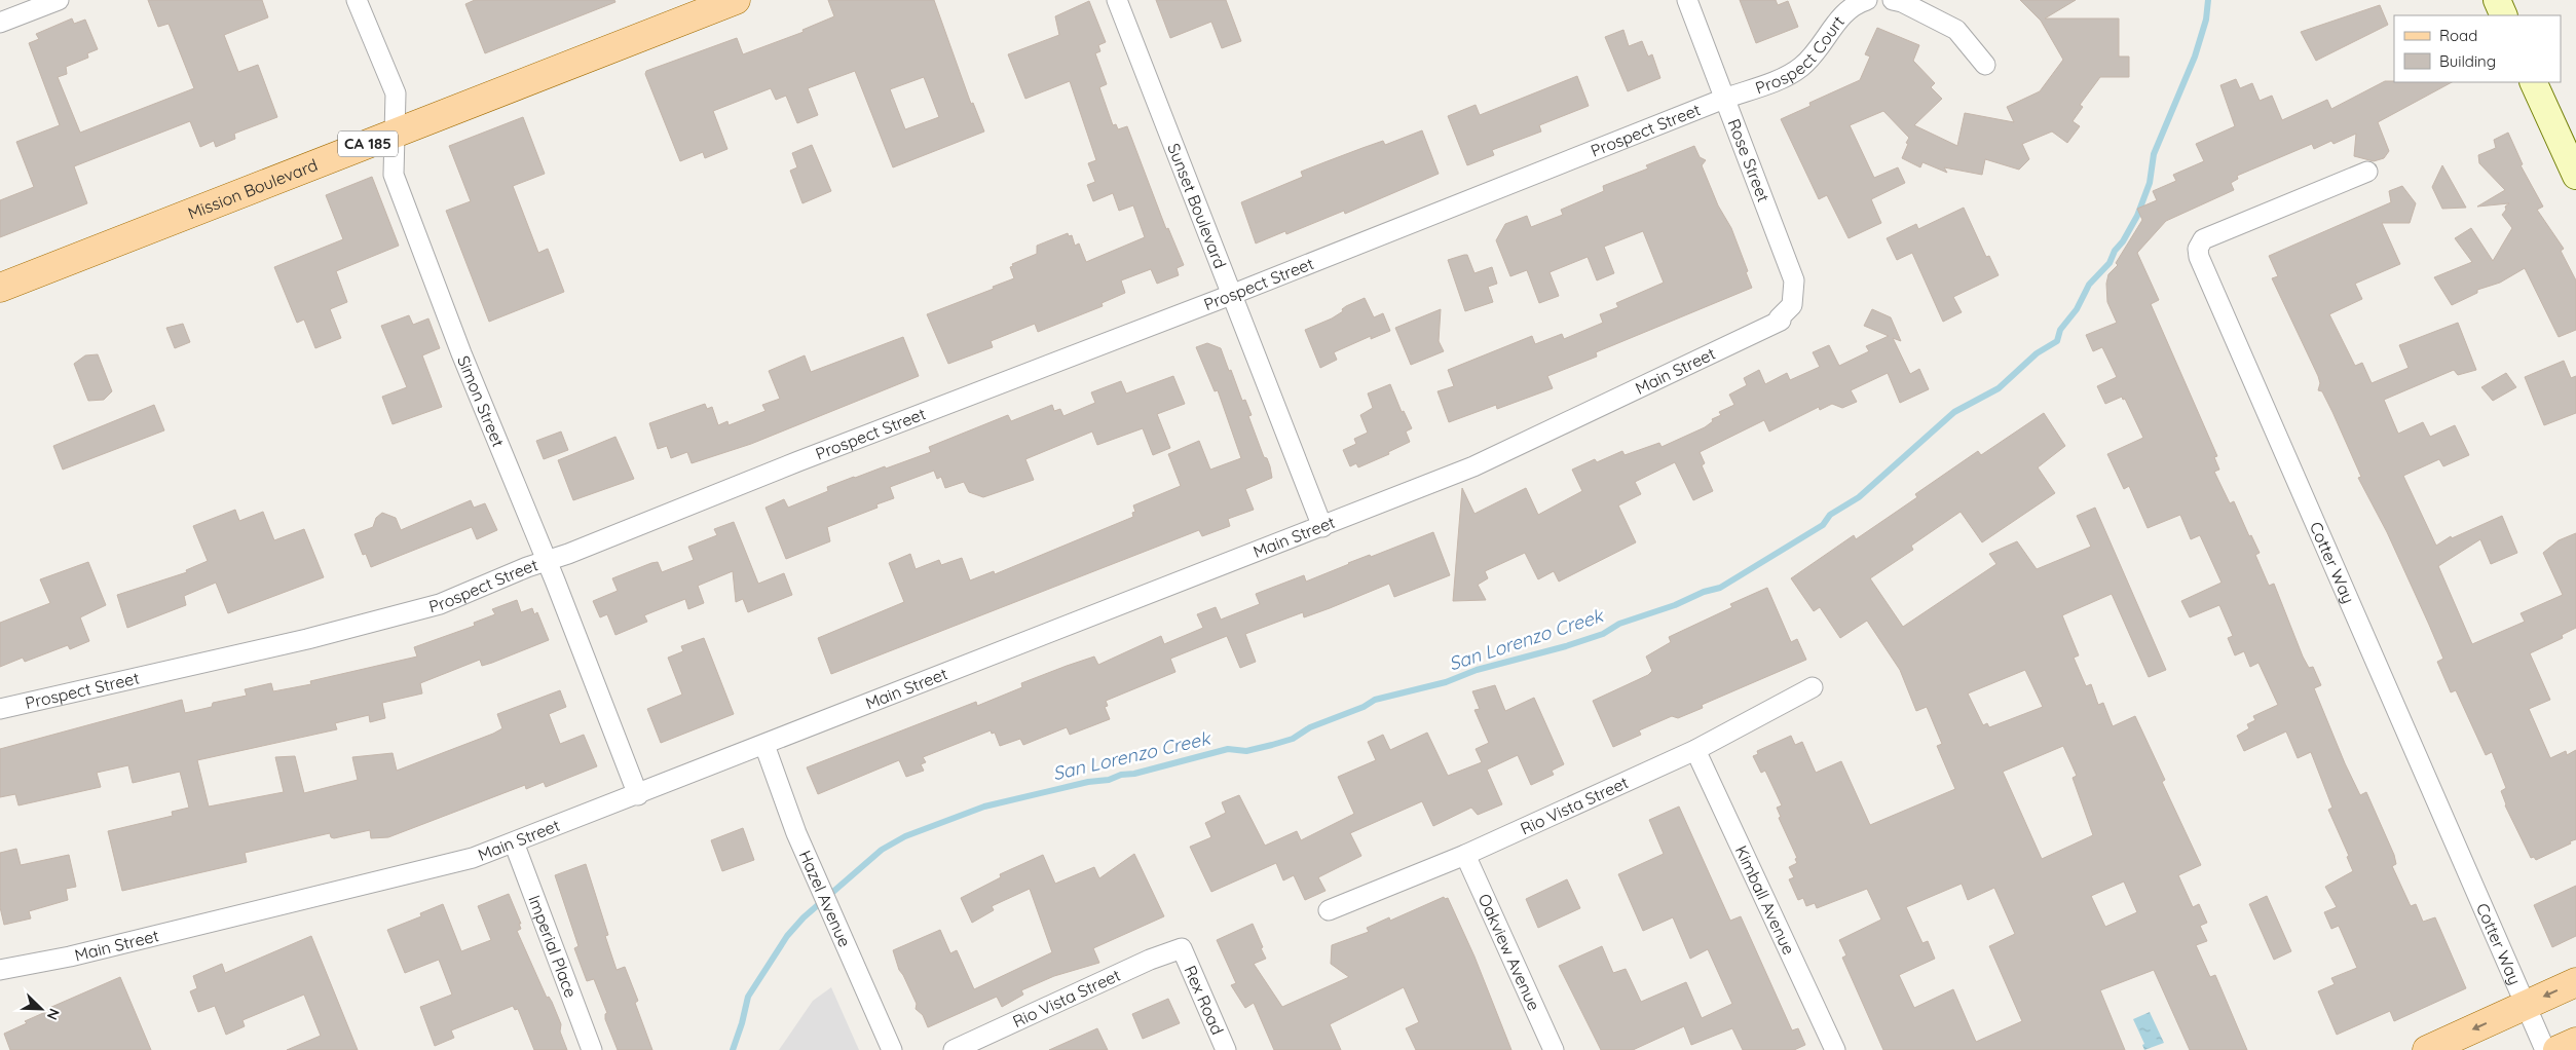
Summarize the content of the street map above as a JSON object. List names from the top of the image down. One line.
{"streets":{"main road":["CA 185","Mission Boulevard"],"street":["Prospect Court","Prospect Street","Rose Street","Sunset Boulevard","Main Street","Simon Street","Cotter Way","Rio Vista Street","Hazel Avenue","Kimball Avenue","Imperial Place","Oakview Avenue","Rex Road"]},"crossings":[["Prospect Court","Prospect Street"],["Prospect Court","Rose Street"],["Prospect Street","Rose Street"],["Prospect Street","Sunset Boulevard"],["Prospect Street","Simon Street"],["Rose Street","Main Street"],["Mission Boulevard","Simon Street"],["Sunset Boulevard","Main Street"],["Main Street","Simon Street"],["Main Street","Hazel Avenue"],["Main Street","Imperial Place"],["Rio Vista Street","Kimball Avenue"],["Rio Vista Street","Oakview Avenue"],["Rio Vista Street","Rex Road"]],"water":["San Lorenzo Creek"],"legend":["Road","Building"],"north":"bottom right"}
